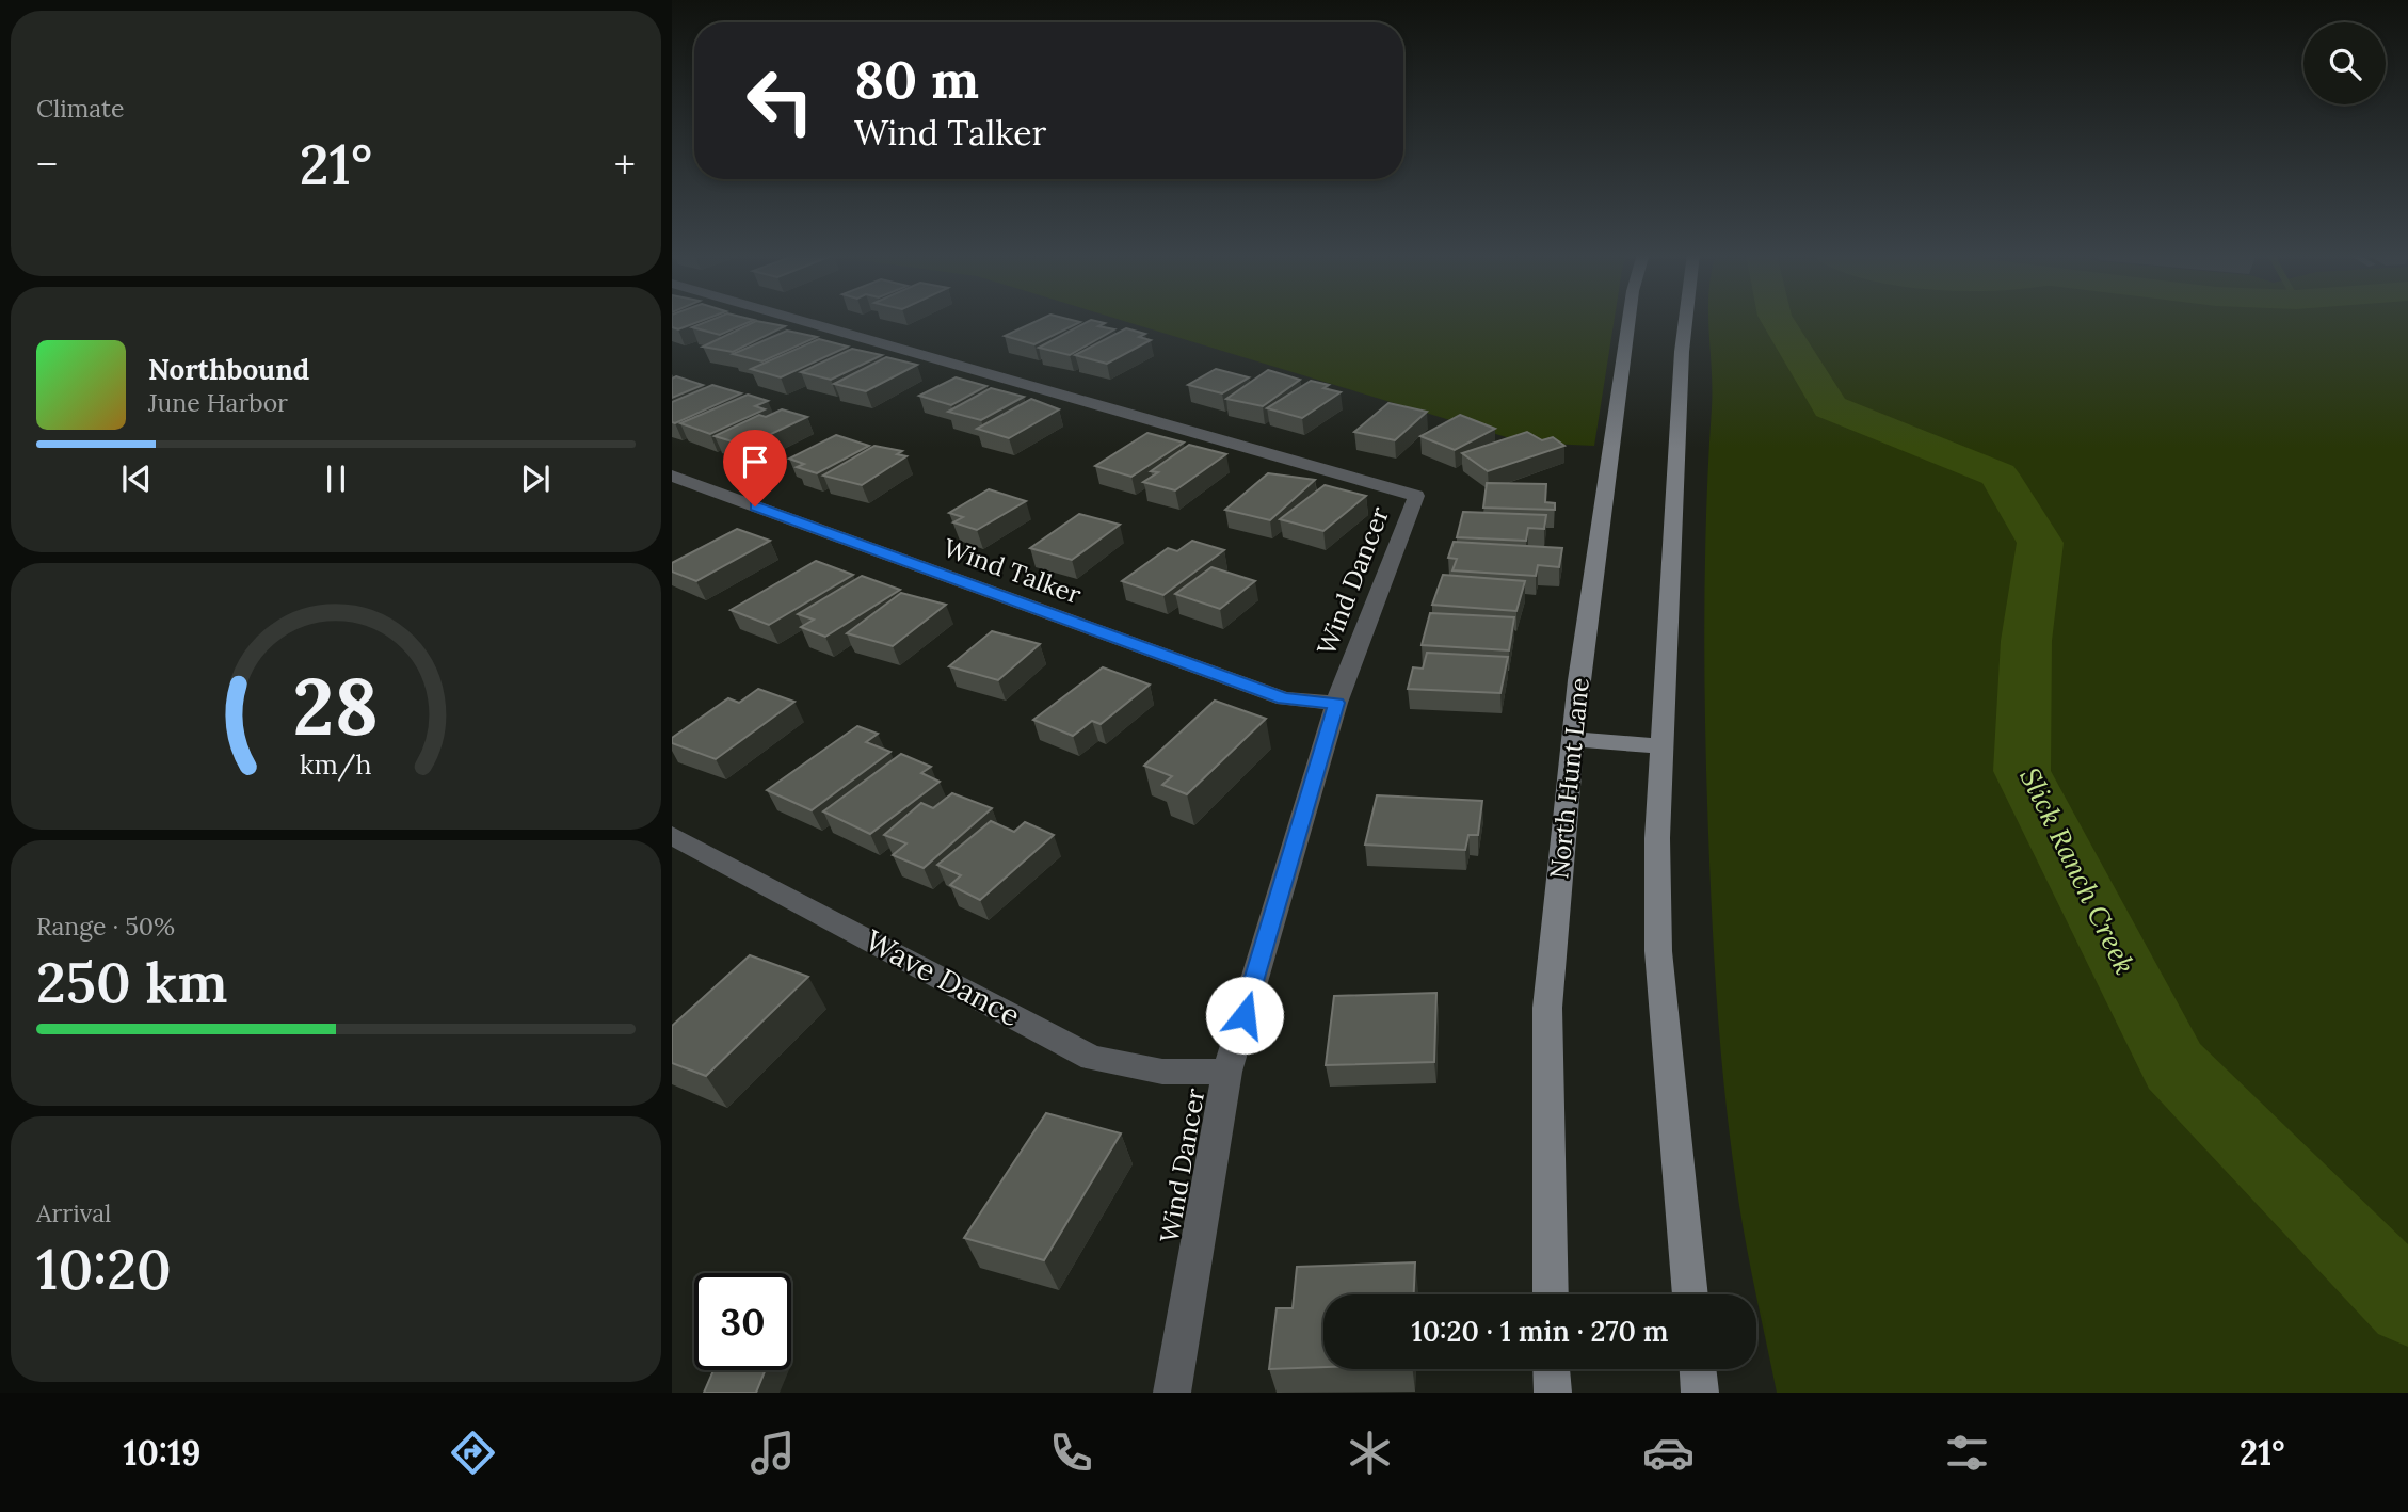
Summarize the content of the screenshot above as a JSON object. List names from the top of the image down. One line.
{"streets":{"main road":["North Hunt Lane"],"street":["Wind Talker","Wind Dancer","Wave Dance"]},"crossings":[["Wind Talker","Wind Dancer"],["Wind Dancer","Wave Dance"]],"water":["Slick Ranch Creek"],"page":{"tile":["Climate",["Range · 50%","250 km"],["Arrival","10:20"]],"turn":["80 m","Wind Talker"],"heat":["−","21°","+"],"song":["Northbound","June Harbor"],"limit":"30","trip":"10:20 · 1 min · 270 m","tabs":["10:19","21°"],"gauge":["28","km/h"]}}
